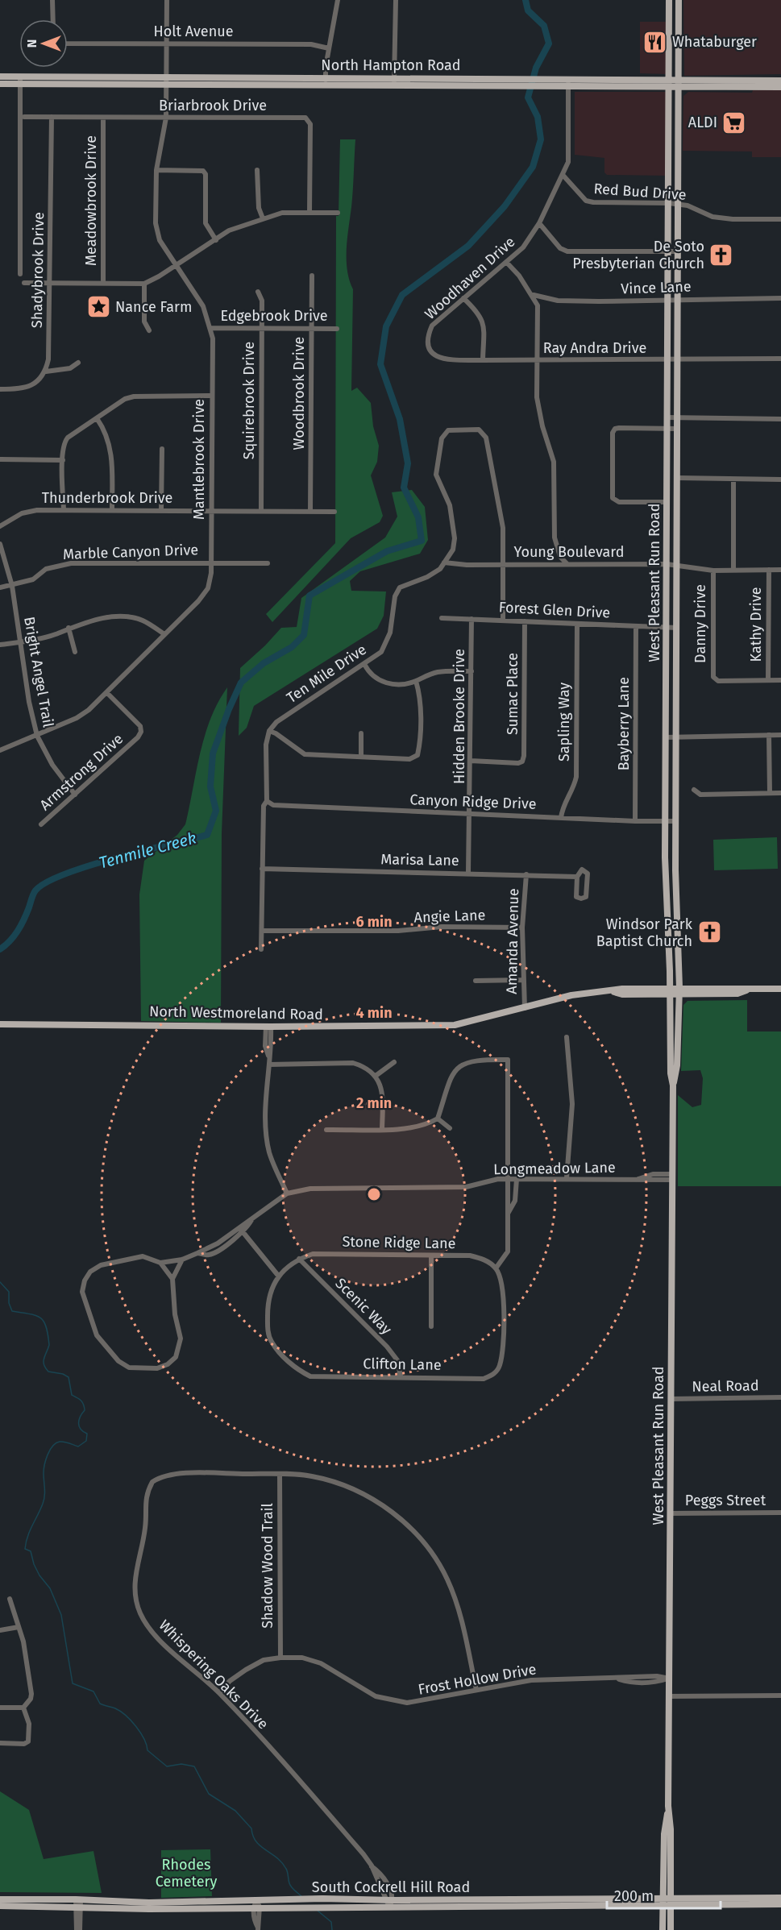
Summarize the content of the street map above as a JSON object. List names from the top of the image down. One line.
{"streets":{"main road":["North Hampton Road","West Pleasant Run Road","North Westmoreland Road","South Cockrell Hill Road"],"street":["Holt Avenue","Briarbrook Drive","Red Bud Drive","Meadowbrook Drive","Shadybrook Drive","Woodhaven Drive","Vince Lane","Edgebrook Drive","Ray Andra Drive","Woodbrook Drive","Squirebrook Drive","Mantlebrook Drive","Thunderbrook Drive","Marble Canyon Drive","Young Boulevard","Forest Glen Drive","Danny Drive","Kathy Drive","Bright Angel Trail","Ten Mile Drive","Sumac Place","Hidden Brooke Drive","Sapling Way","Bayberry Lane","Armstrong Drive","Canyon Ridge Drive","Marisa Lane","Angie Lane","Amanda Avenue","Longmeadow Lane","Stone Ridge Lane","Scenic Way","Clifton Lane","Neal Road","Peggs Street","Shadow Wood Trail","Whispering Oaks Drive","Frost Hollow Drive"]},"crossings":[["Holt Avenue","Mantlebrook Drive"],["North Hampton Road","Woodhaven Drive"],["North Hampton Road","Mantlebrook Drive"],["North Hampton Road","West Pleasant Run Road"],["Briarbrook Drive","Meadowbrook Drive"],["Briarbrook Drive","Shadybrook Drive"],["Briarbrook Drive","Mantlebrook Drive"],["Red Bud Drive","Woodhaven Drive"],["Red Bud Drive","West Pleasant Run Road"],["Woodhaven Drive","Ray Andra Drive"],["Vince Lane","West Pleasant Run Road"],["Edgebrook Drive","Woodbrook Drive"],["Edgebrook Drive","Squirebrook Drive"],["Edgebrook Drive","Mantlebrook Drive"],["Ray Andra Drive","West Pleasant Run Road"],["Woodbrook Drive","Thunderbrook Drive"],["Squirebrook Drive","Thunderbrook Drive"],["Mantlebrook Drive","Thunderbrook Drive"],["Mantlebrook Drive","Marble Canyon Drive"],["Mantlebrook Drive","Bright Angel Trail"],["Mantlebrook Drive","Armstrong Drive"],["Marble Canyon Drive","Bright Angel Trail"],["Young Boulevard","West Pleasant Run Road"],["Young Boulevard","Danny Drive"],["Young Boulevard","Kathy Drive"],["Young Boulevard","Ten Mile Drive"],["West Pleasant Run Road","Forest Glen Drive"],["West Pleasant Run Road","Canyon Ridge Drive"],["West Pleasant Run Road","North Westmoreland Road"],["West Pleasant Run Road","Longmeadow Lane"],["West Pleasant Run Road","Neal Road"],["West Pleasant Run Road","Peggs Street"],["West Pleasant Run Road","Frost Hollow Drive"],["West Pleasant Run Road","South Cockrell Hill Road"],["Forest Glen Drive","Sumac Place"],["Forest Glen Drive","Hidden Brooke Drive"],["Forest Glen Drive","Sapling Way"],["Forest Glen Drive","Bayberry Lane"],["Danny Drive","Kathy Drive"],["Bright Angel Trail","Armstrong Drive"],["Sumac Place","Hidden Brooke Drive"],["Hidden Brooke Drive","Canyon Ridge Drive"],["Hidden Brooke Drive","Marisa Lane"],["Sapling Way","Canyon Ridge Drive"],["Bayberry Lane","Canyon Ridge Drive"],["Marisa Lane","Amanda Avenue"],["Angie Lane","Amanda Avenue"],["Amanda Avenue","North Westmoreland Road"],["Stone Ridge Lane","Scenic Way"],["Stone Ridge Lane","Clifton Lane"],["Scenic Way","Clifton Lane"],["Shadow Wood Trail","Whispering Oaks Drive"],["Shadow Wood Trail","Frost Hollow Drive"],["Whispering Oaks Drive","Frost Hollow Drive"],["Whispering Oaks Drive","South Cockrell Hill Road"]],"water":["Tenmile Creek"],"parks":["Rhodes Cemetery"],"places":{"restaurant":["Whataburger"],"supermarket":["ALDI"],"church":["De Soto Presbyterian Church","Windsor Park Baptist Church"],"place":["Nance Farm"]},"scale_bar":"200 m","north":"left","rings":["6 min","4 min","2 min"]}
